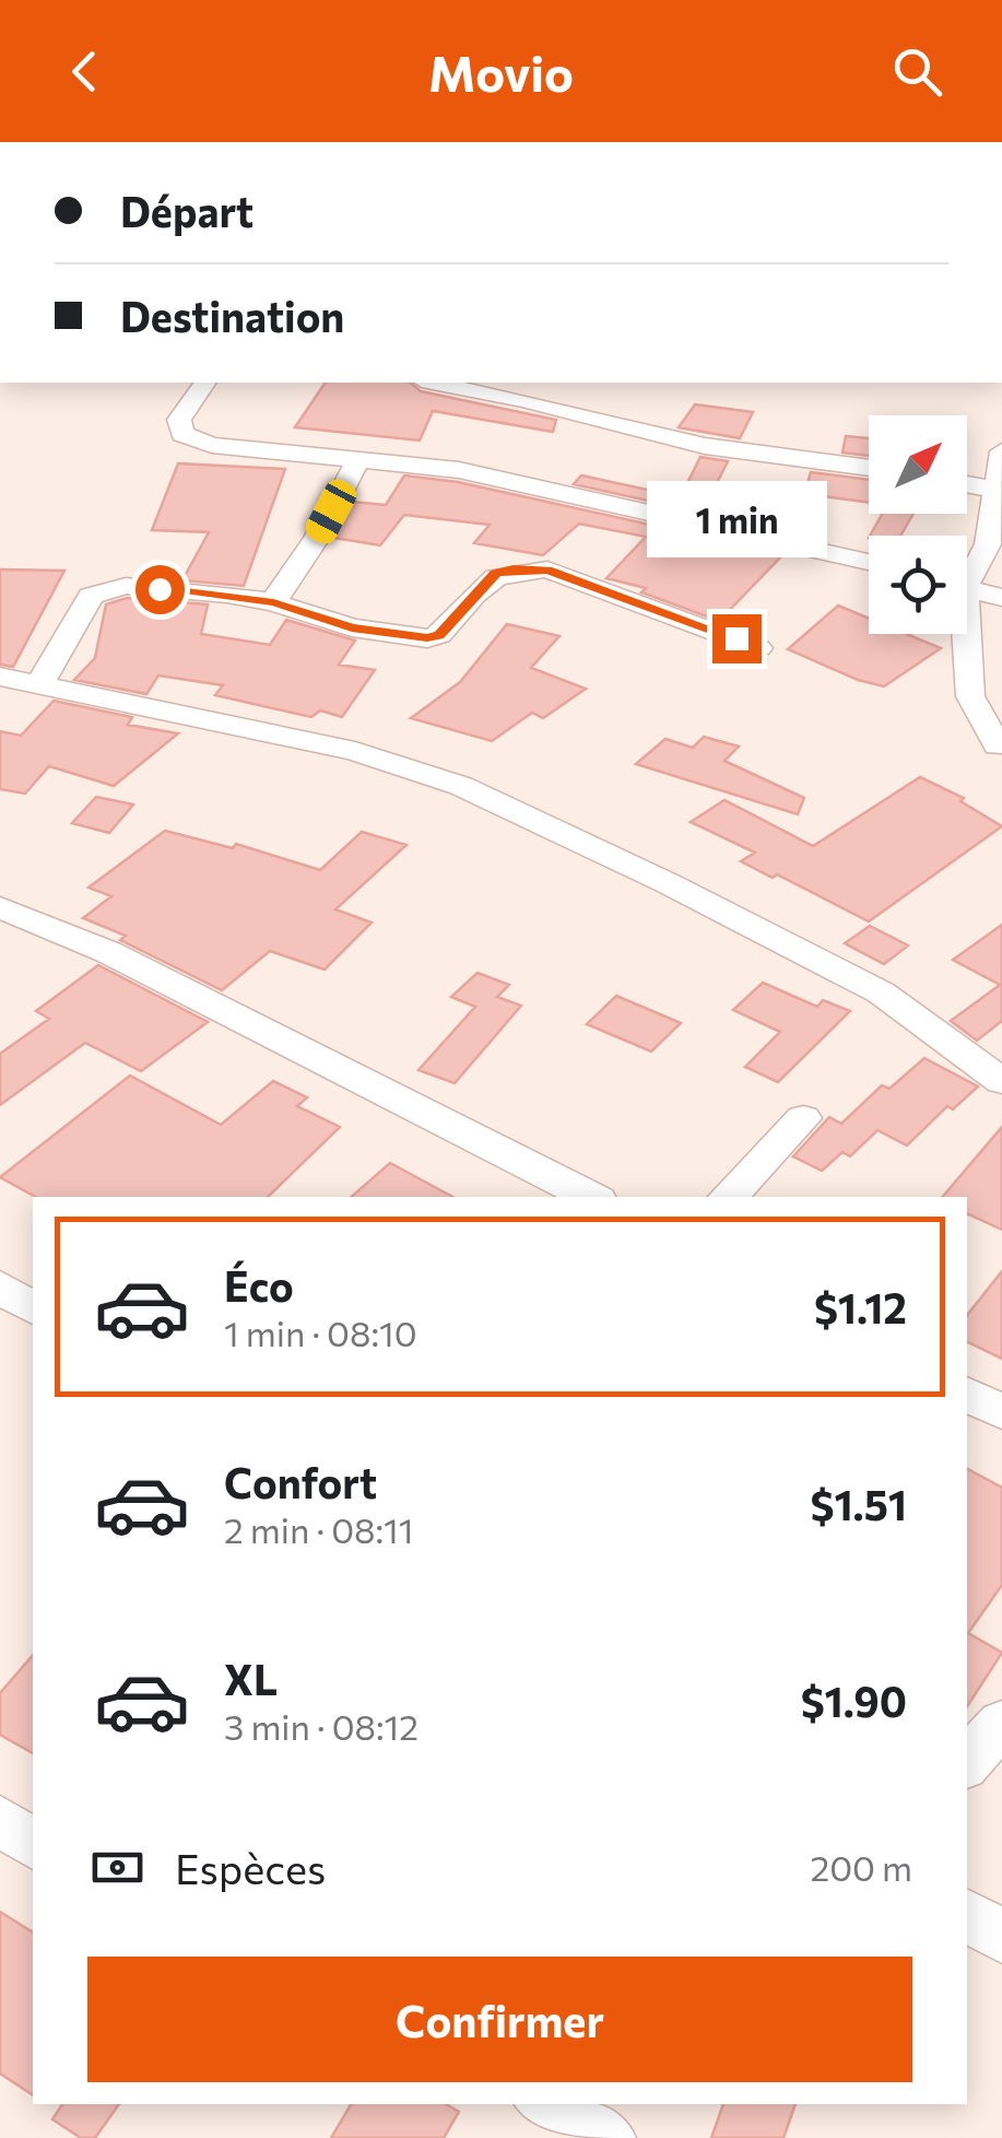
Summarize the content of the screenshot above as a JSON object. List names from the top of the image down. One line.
{"north":"top right","page":{"header":"Movio","banner":["Départ","Destination"],"bubble":"1 min","list":[{"name":"Éco","note":"1 min · 08:10","value":"$1.12"},{"name":"Confort","note":"2 min · 08:11","value":"$1.51"},{"name":"XL","note":"3 min · 08:12","value":"$1.90"}],"pay":["Espèces","200 m"],"buttons":"Confirmer"}}
